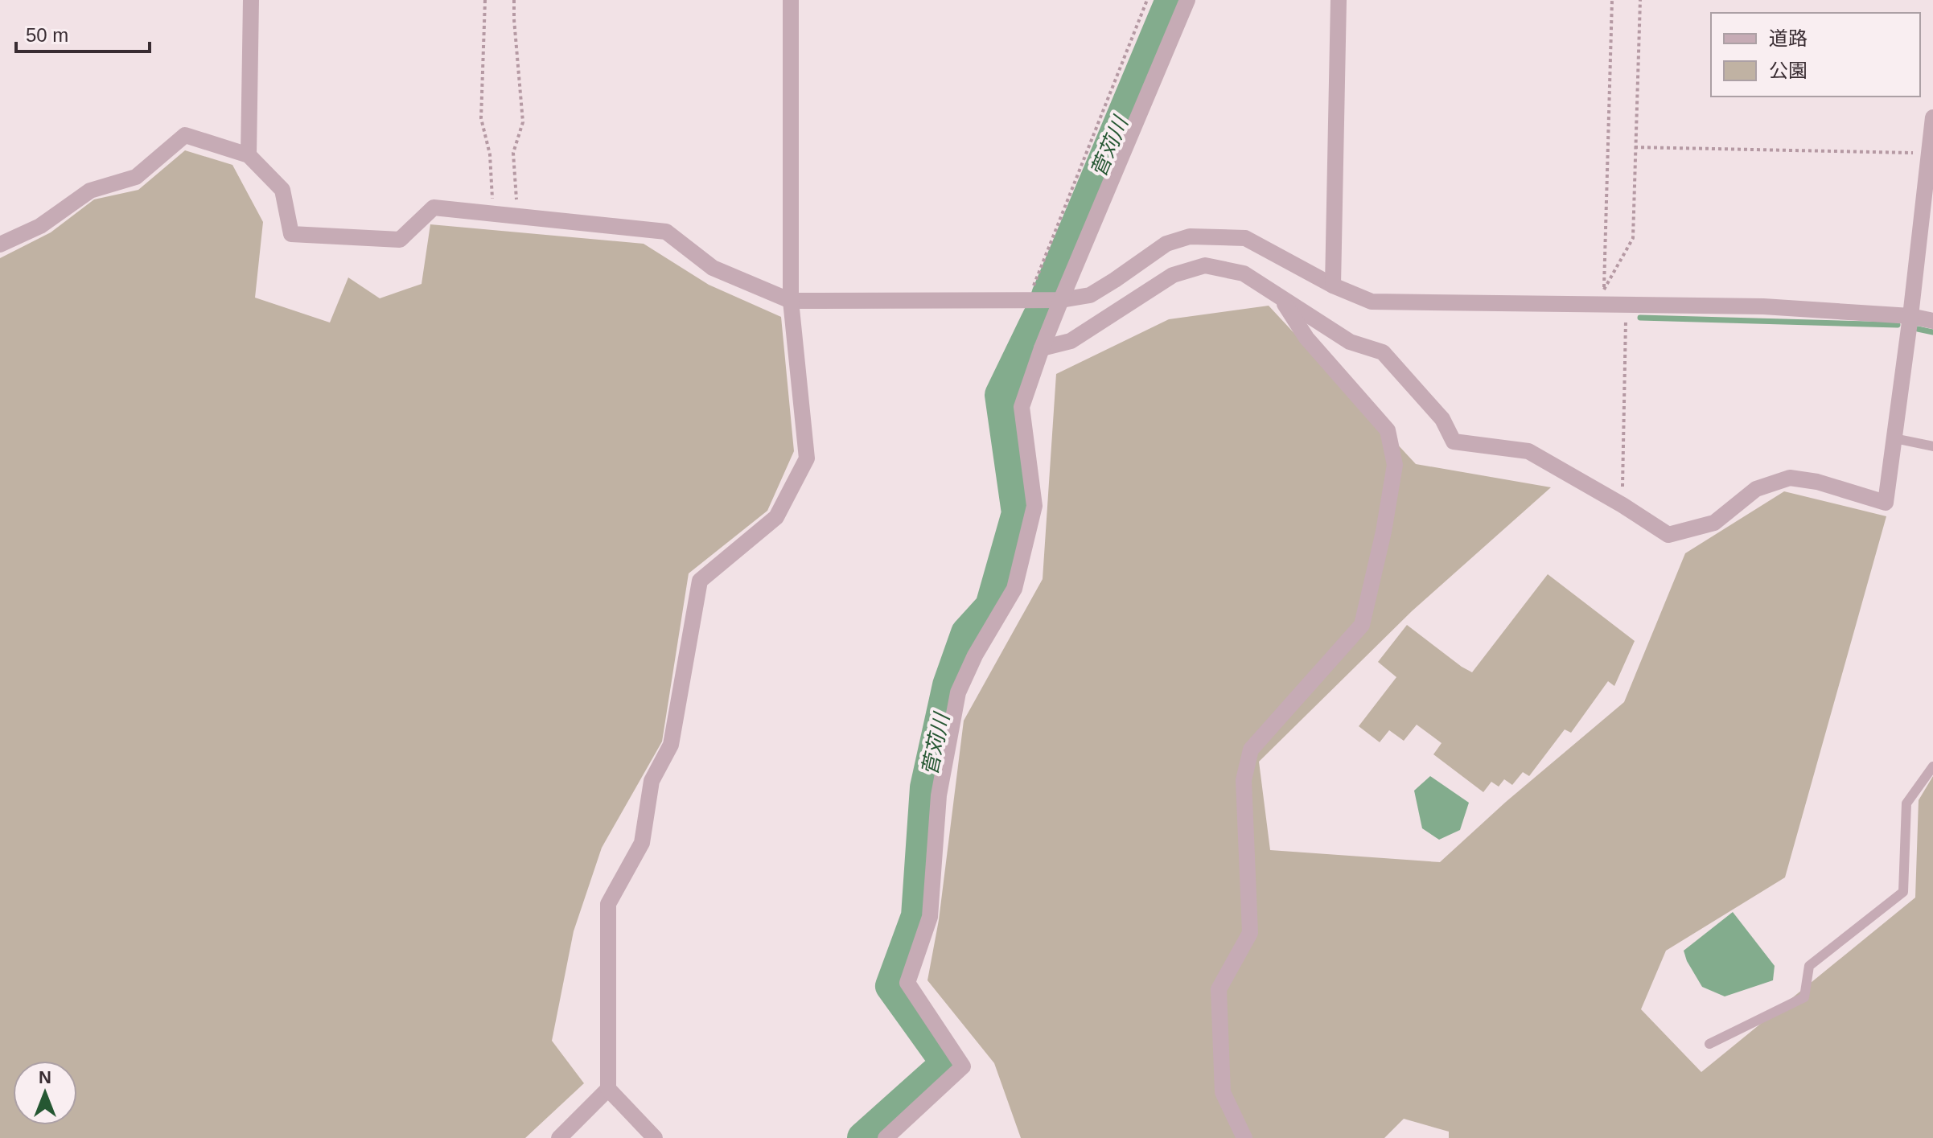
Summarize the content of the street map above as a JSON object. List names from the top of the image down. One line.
{"water":["菅苅川"],"legend":["道路","公園"],"scale_bar":"50 m","north":"top"}
